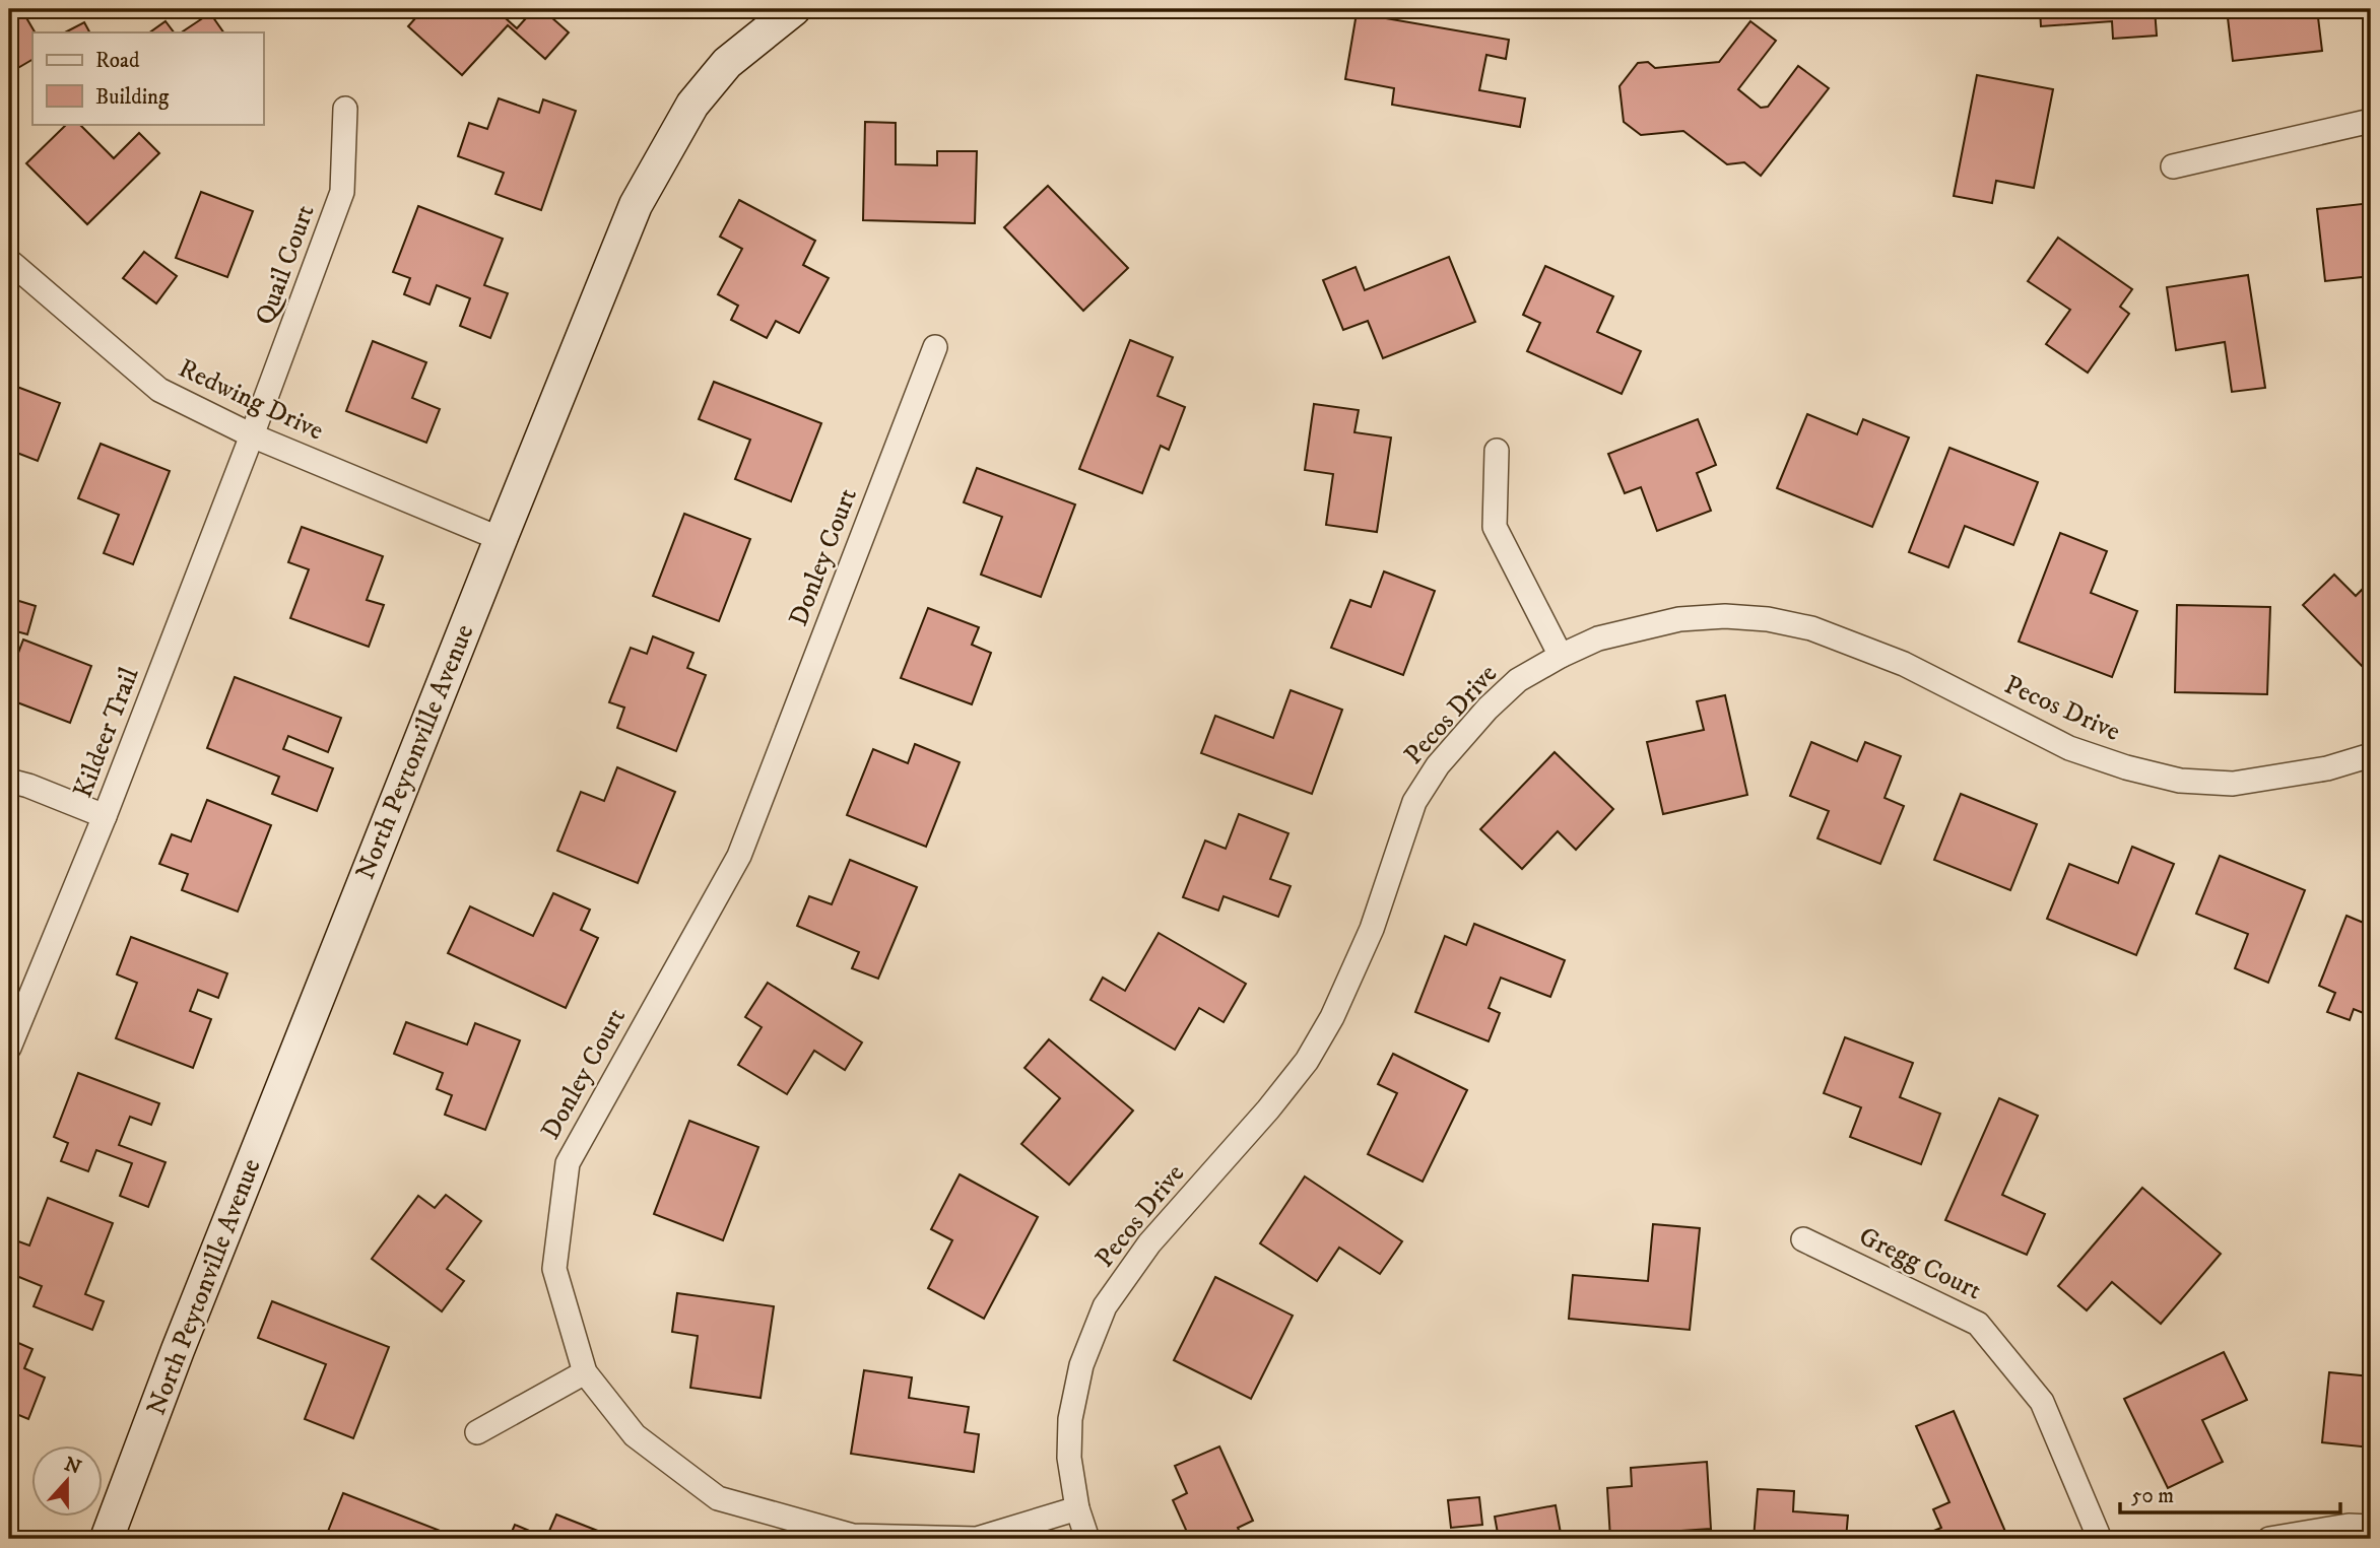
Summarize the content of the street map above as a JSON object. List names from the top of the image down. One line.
{"streets":{"street":["Quail Court","Redwing Drive","Donley Court","Pecos Drive","Kildeer Trail","North Peytonville Avenue","Gregg Court"]},"crossings":[["Quail Court","Redwing Drive"],["Quail Court","Kildeer Trail"],["Redwing Drive","Kildeer Trail"],["Redwing Drive","North Peytonville Avenue"],["Donley Court","Pecos Drive"]],"legend":["Road","Building"],"scale_bar":"50 m","north":"top"}
